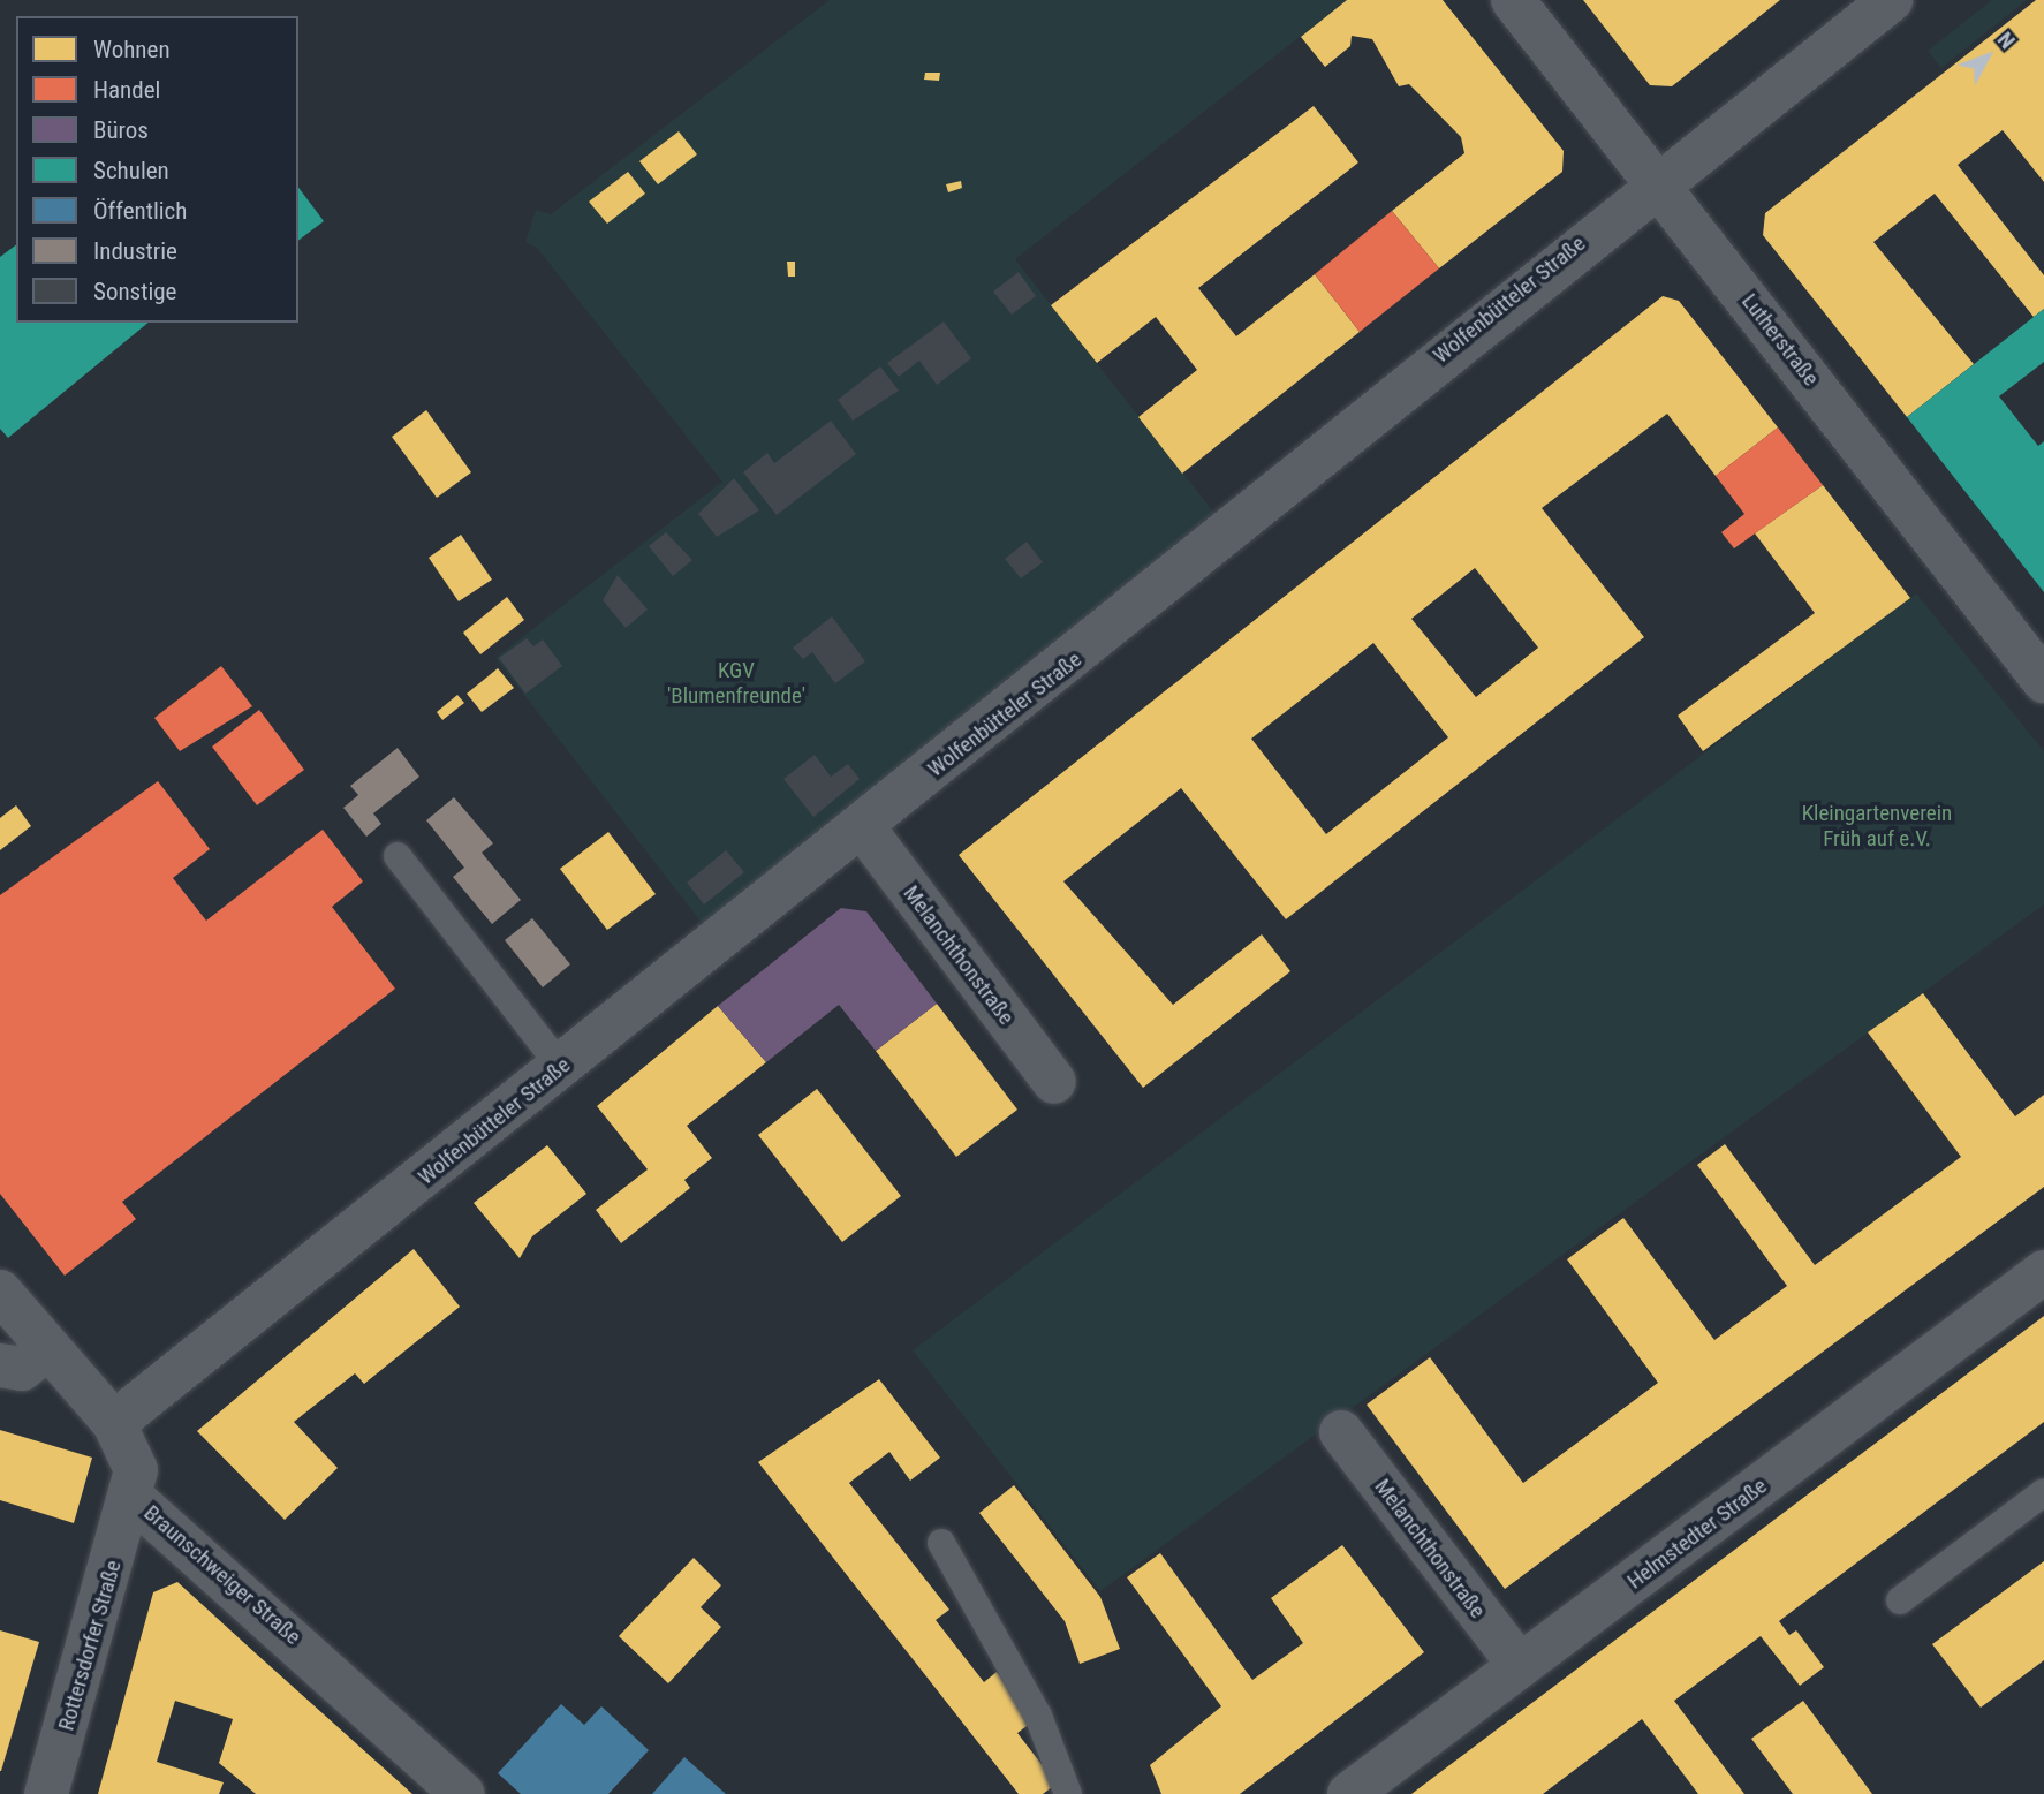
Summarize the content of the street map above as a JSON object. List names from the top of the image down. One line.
{"streets":{"street":["Wolfenbütteler Straße","Lutherstraße","Melanchthonstraße","Helmstedter Straße","Braunschweiger Straße","Rottersdorfer Straße"]},"crossings":[["Wolfenbütteler Straße","Lutherstraße"],["Wolfenbütteler Straße","Melanchthonstraße"],["Wolfenbütteler Straße","Braunschweiger Straße"],["Melanchthonstraße","Helmstedter Straße"],["Braunschweiger Straße","Rottersdorfer Straße"]],"parks":["KGV 'Blumenfreunde'","Kleingartenverein Früh auf e.V."],"legend":["Wohnen","Handel","Büros","Schulen","Öffentlich","Industrie","Sonstige"],"north":"top right"}
